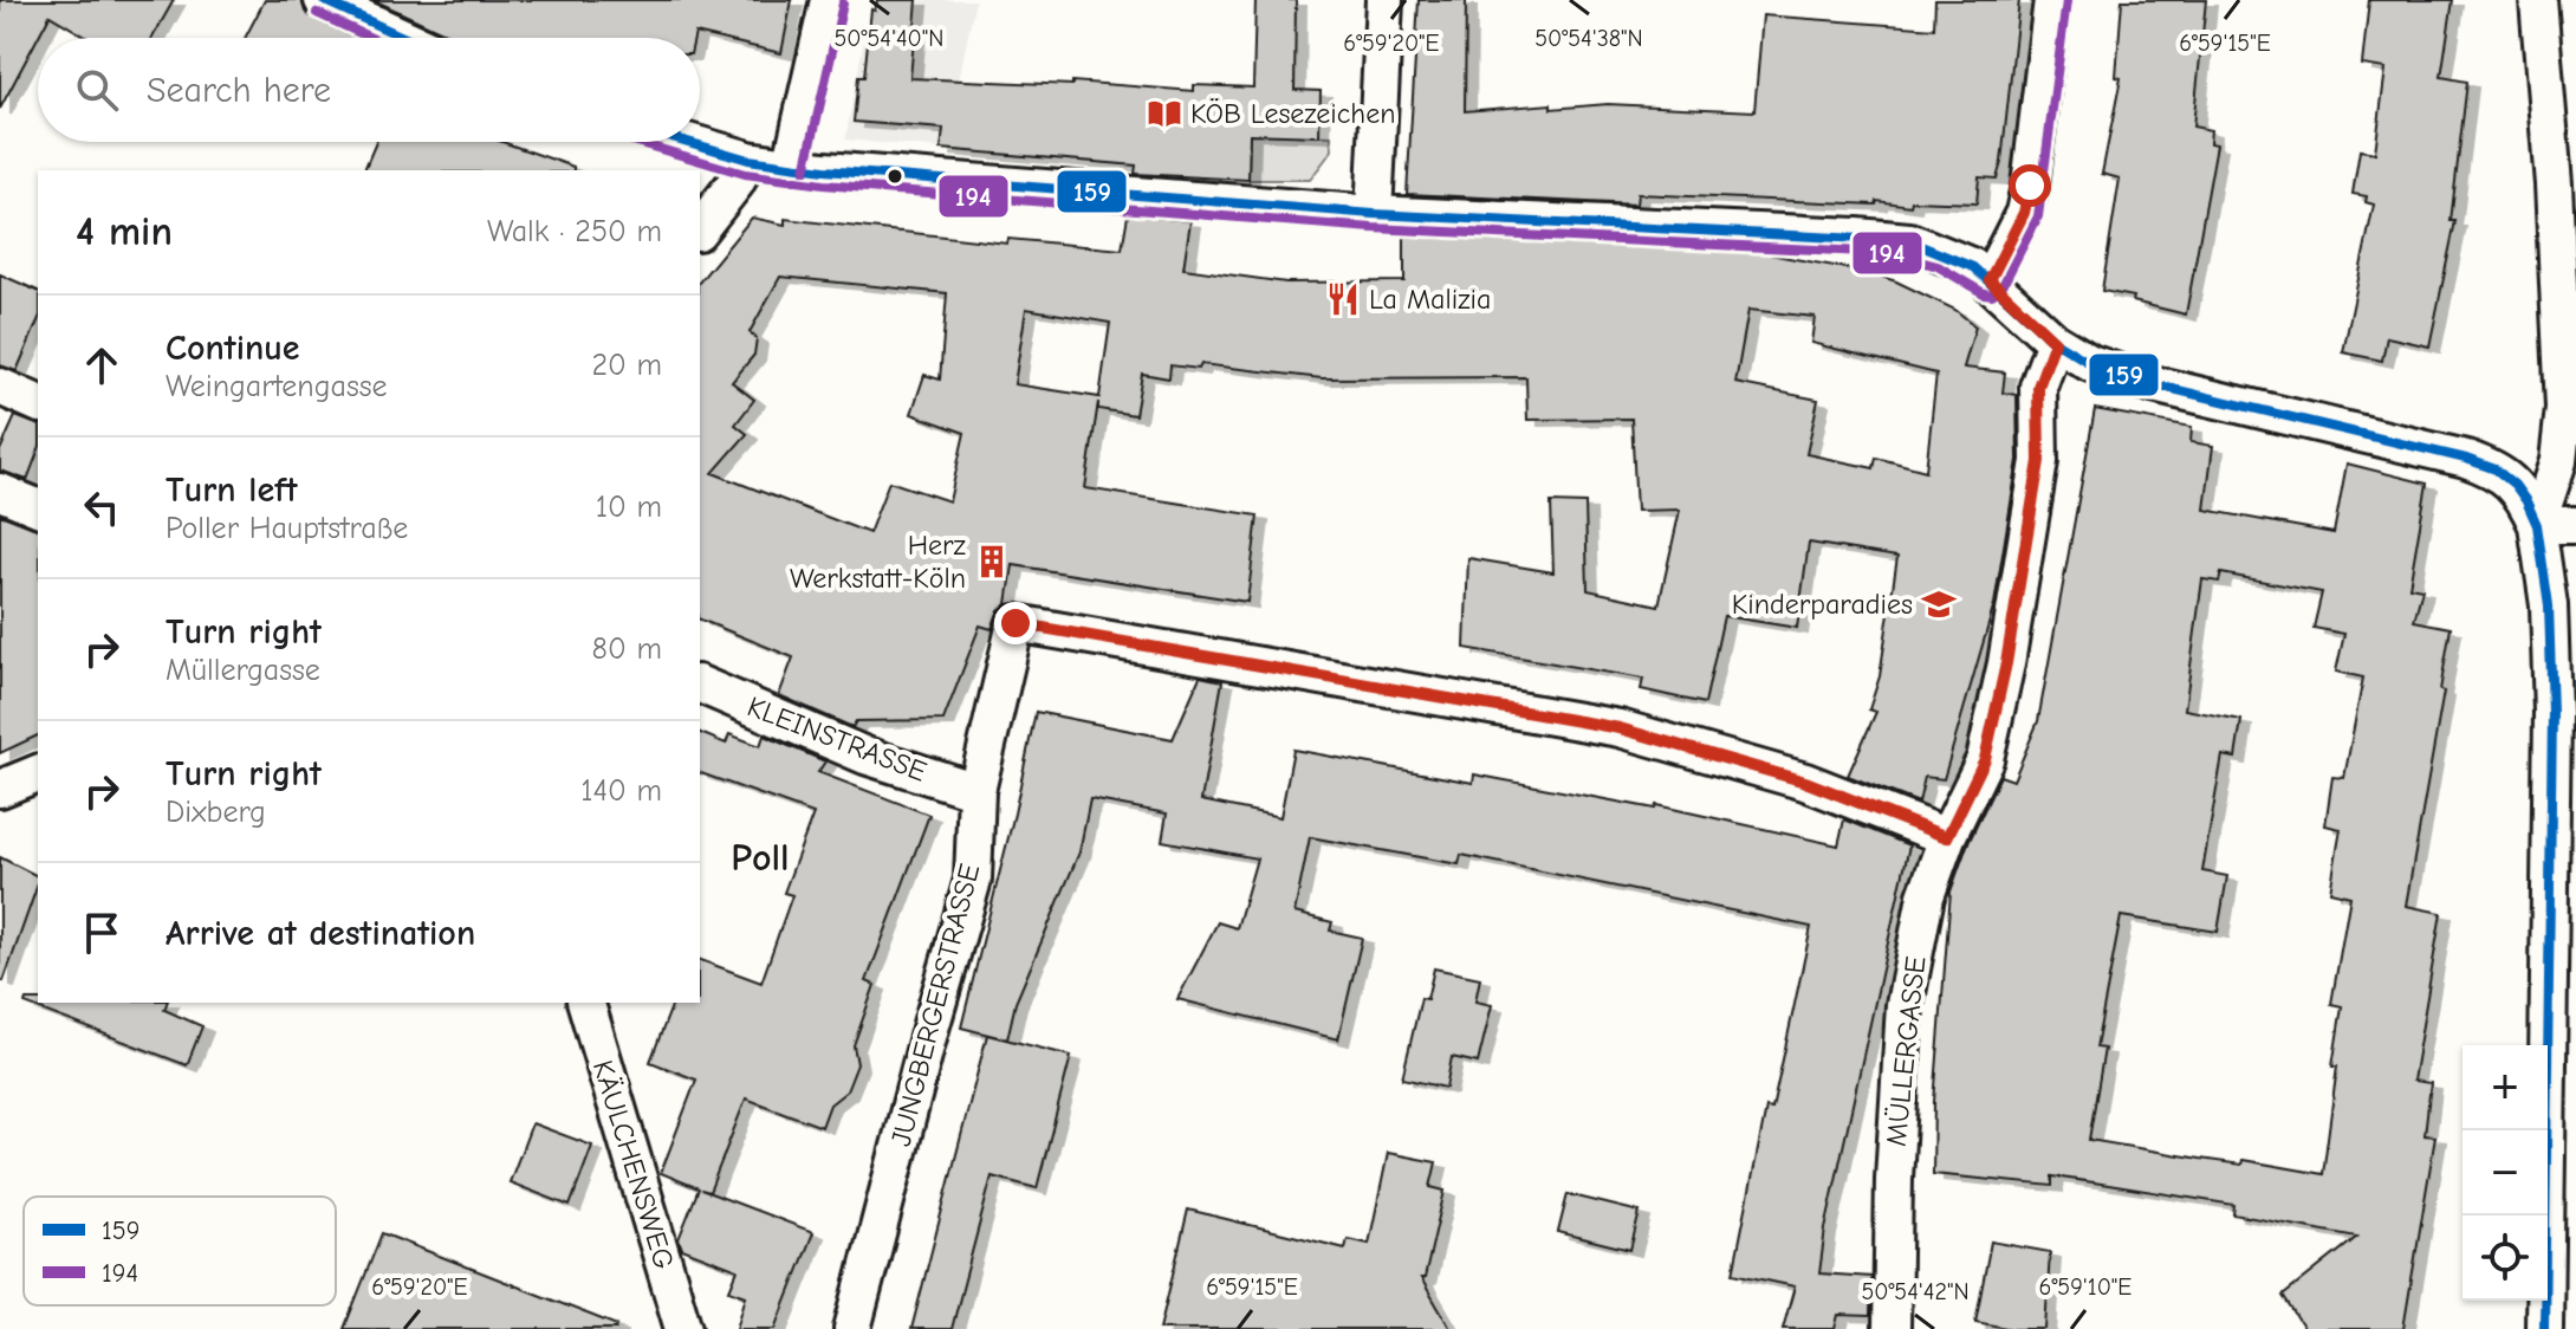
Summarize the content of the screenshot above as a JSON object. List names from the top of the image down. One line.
{"streets":{"street":["KLEINSTRASSE","JUNGBERGERSTRASSE","MÜLLERGASSE","KÄULCHENSWEG"]},"crossings":[["KLEINSTRASSE","JUNGBERGERSTRASSE"],["JUNGBERGERSTRASSE","MÜLLERGASSE"]],"districts":["Poll"],"places":{"library":["KÖB Lesezeichen"],"restaurant":["La Malizia"],"building":["Herz Werkstatt-Köln"],"school or university":["Kinderparadies"]},"lines":["transit line 159","transit line 194"],"legend":["159","194"],"page":{"search":"Search here","heading":["4 min","Walk · 250 m"],"list":[["Continue","Weingartengasse","20 m"],["Turn left","Poller Hauptstraße","10 m"],["Turn right","Müllergasse","80 m"],["Turn right","Dixberg","140 m"],"Arrive at destination"],"map_buttons":["+","−"]},"coordinates":["50°54'40\"N","50°54'38\"N","6°59'20\"E","6°59'15\"E","6°59'10\"E","50°54'42\"N"]}
